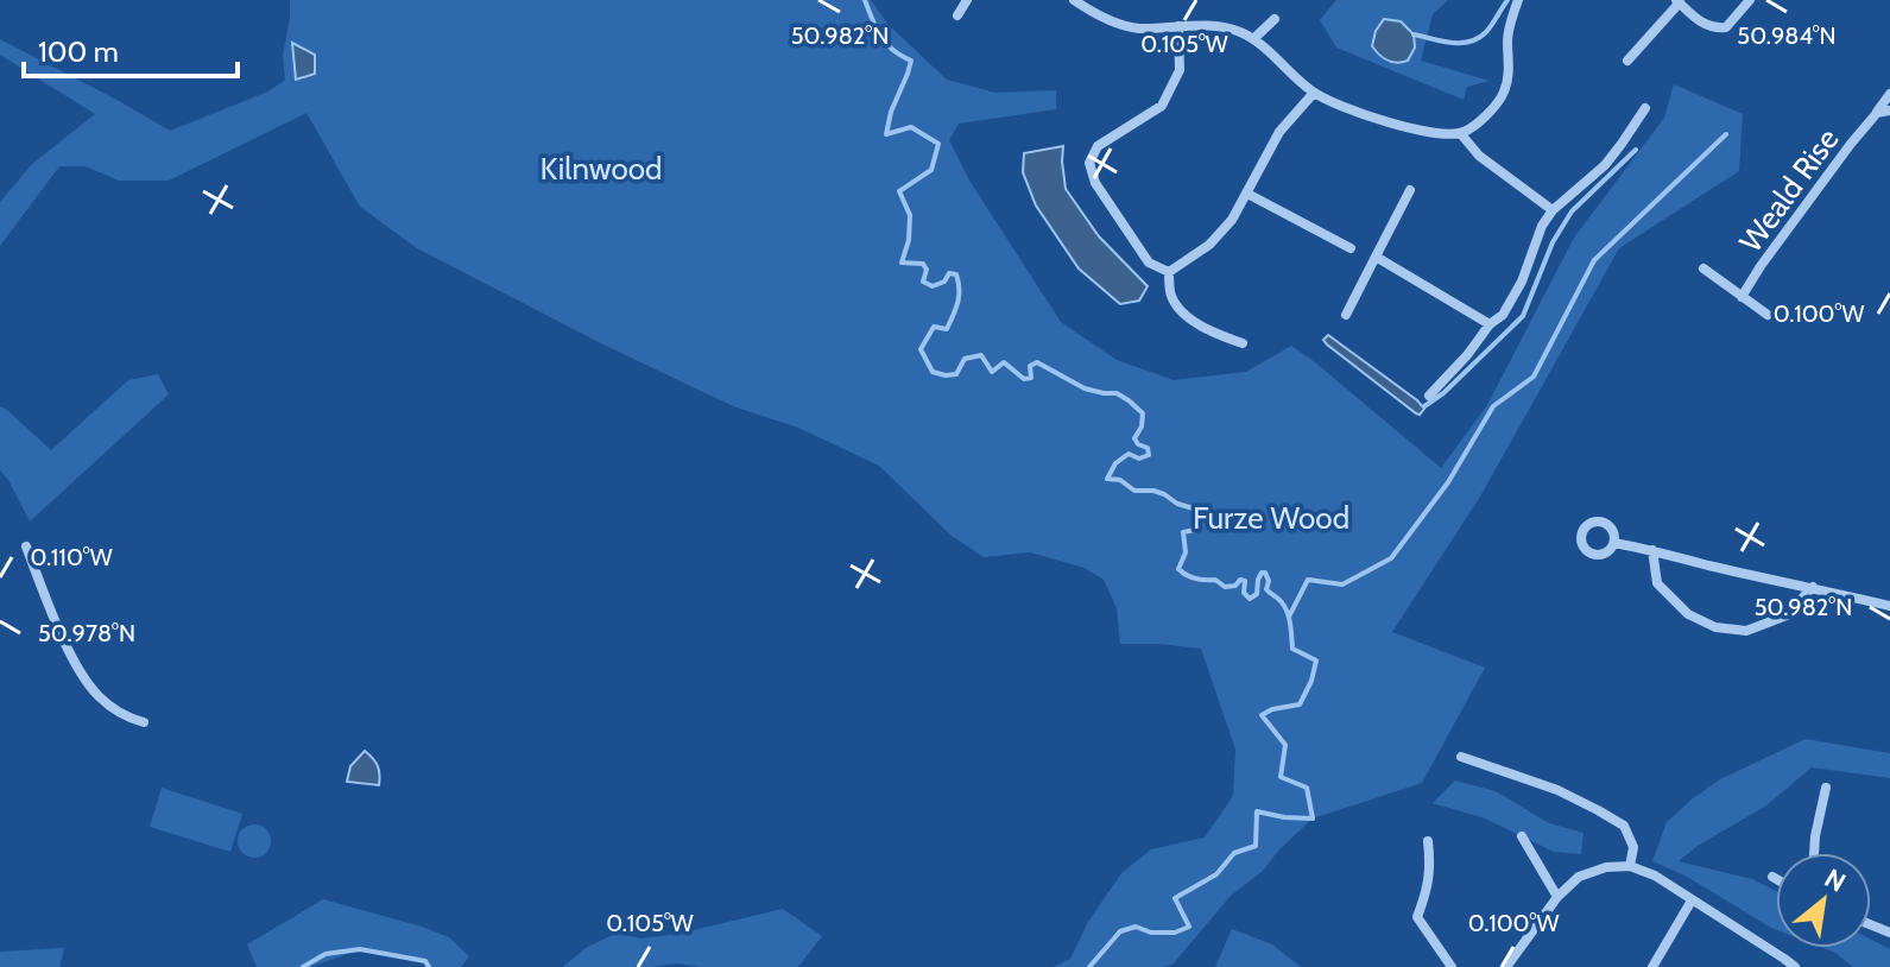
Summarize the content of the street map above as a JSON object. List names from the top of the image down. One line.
{"streets":{"street":["Weald Rise"]},"parks":["Kilnwood","Furze Wood"],"scale_bar":"100 m","north":"top right","coordinates":["50.982°N","50.984°N","0.105°W","0.100°W","0.110°W","50.978°N"]}
